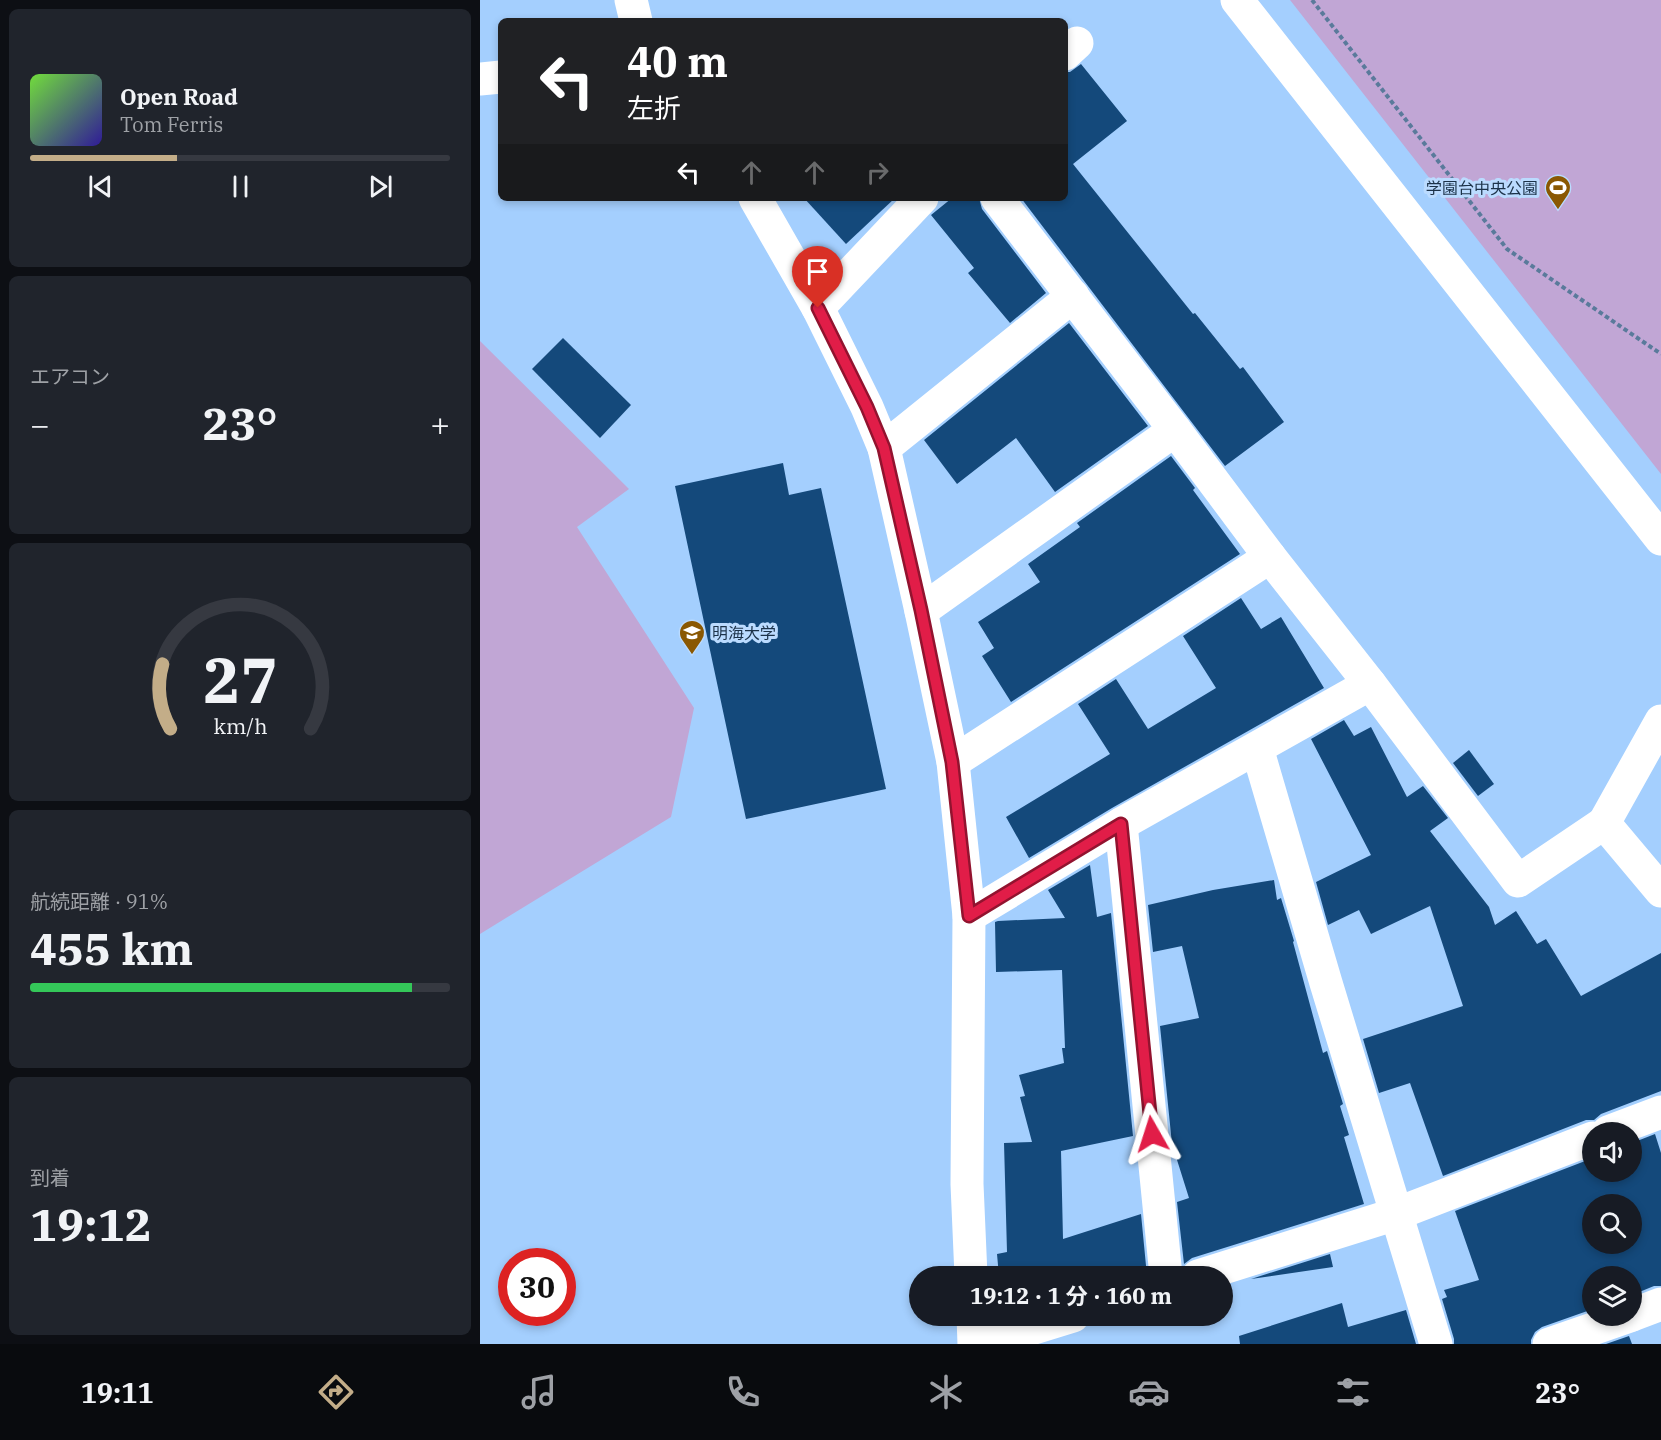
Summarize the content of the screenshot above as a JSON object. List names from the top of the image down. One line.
{"places":{"sports":["学園台中央公園"],"school or university":["明海大学"]},"page":{"turn":["40 m","左折"],"song":["Open Road","Tom Ferris"],"tile":["エアコン",["航続距離 · 91%","455 km"],["到着","19:12"]],"heat":["−","23°","+"],"limit":"30","trip":"19:12 · 1 分 · 160 m","tabs":["19:11","23°"],"gauge":["27","km/h"]}}
